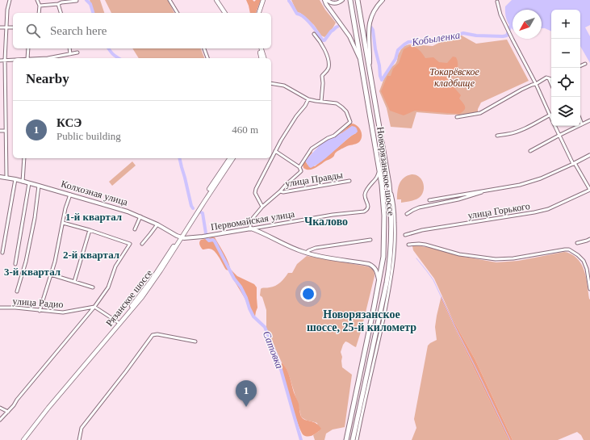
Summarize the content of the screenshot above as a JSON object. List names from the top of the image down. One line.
{"streets":{"highway":["Новорязанское шоссе"],"main road":["Колхозная улица","Первомайская улица","Рязанское шоссе"],"street":["улица Правды","улица Горького","улица Радио"]},"crossings":[["Новорязанское шоссе","Первомайская улица"],["Колхозная улица","Первомайская улица"],["Колхозная улица","Рязанское шоссе"],["Первомайская улица","Рязанское шоссе"]],"districts":["1-й квартал","Чкалово","2-й квартал","3-й квартал","Новорязанское шоссе, 25-й километр"],"water":["Кобыленка","Сатовка"],"parks":["Токарёвское кладбище"],"north":"bottom left","page":{"map_buttons":["+","−"],"search":"Search here","heading":"Nearby","list":[{"mark":"1","name":"КСЭ","note":"Public building","value":"460 m"}],"pins":"1"}}
